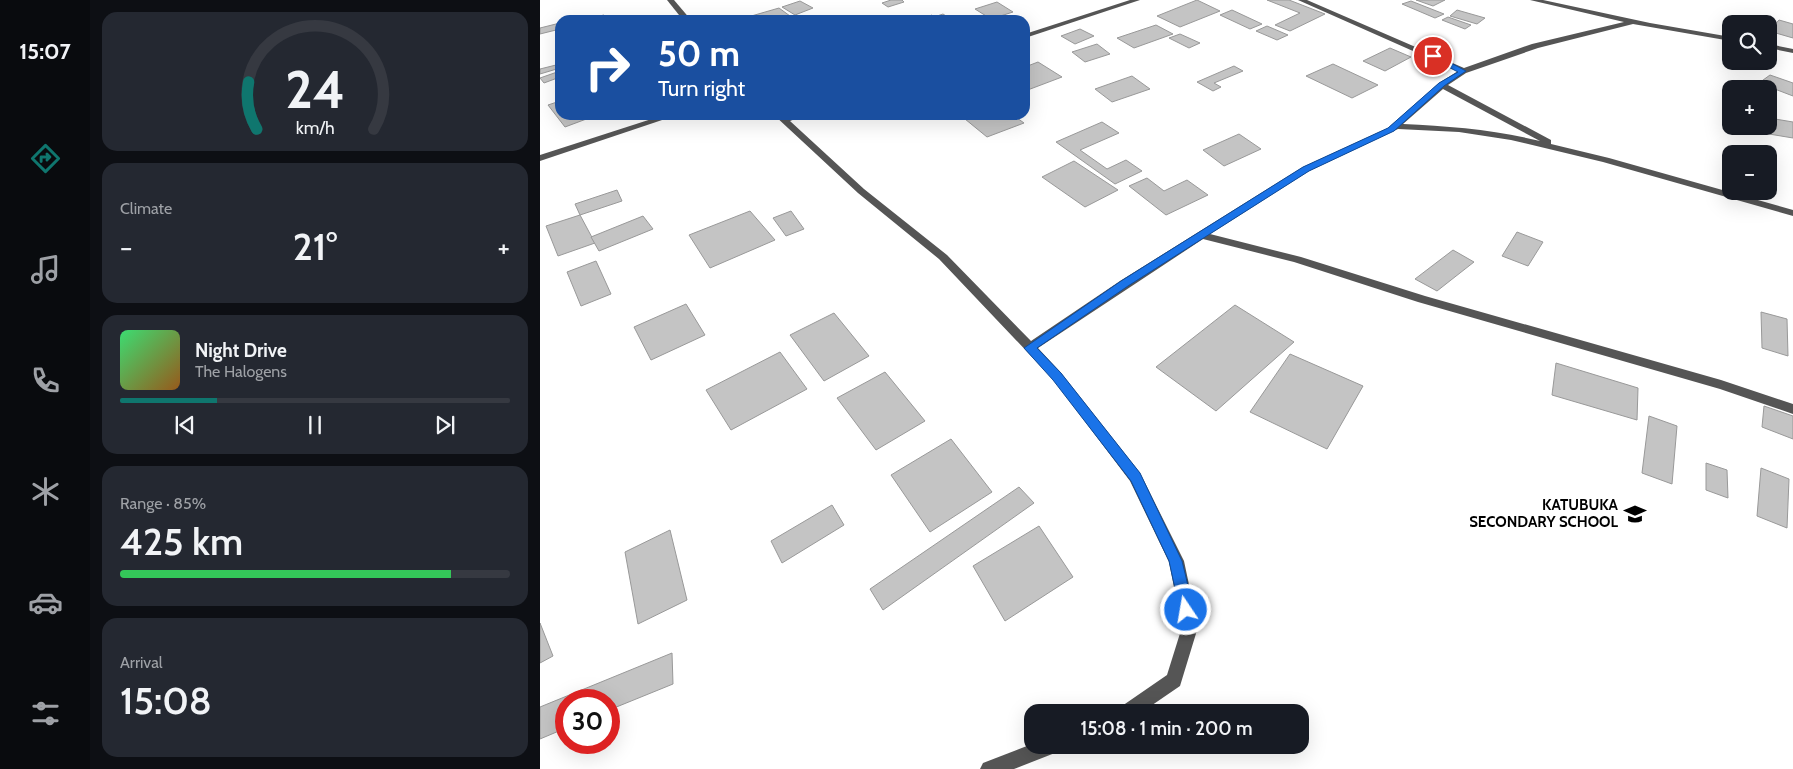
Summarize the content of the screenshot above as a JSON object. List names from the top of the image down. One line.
{"places":{"school or university":["KATUBUKA SECONDARY SCHOOL"]},"page":{"tabs":"15:07","map_buttons":["+","−"],"turn":["50 m","Turn right"],"tile":["Climate",["Range · 85%","425 km"],["Arrival","15:08"]],"heat":["−","21°","+"],"song":["Night Drive","The Halogens"],"limit":"30","trip":"15:08 · 1 min · 200 m","gauge":["24","km/h"]}}
